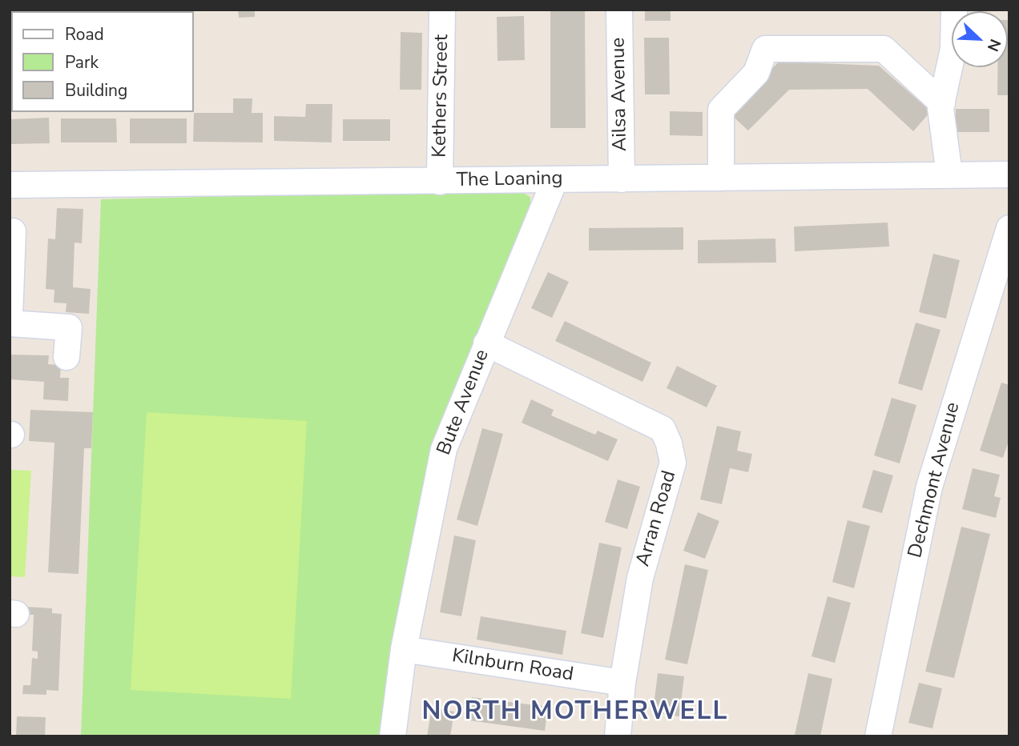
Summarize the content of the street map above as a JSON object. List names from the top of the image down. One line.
{"streets":{"street":["Ailsa Avenue","Kethers Street","The Loaning","Bute Avenue","Dechmont Avenue","Arran Road","Kilnburn Road"]},"crossings":[["Ailsa Avenue","The Loaning"],["Kethers Street","The Loaning"],["The Loaning","Bute Avenue"],["Bute Avenue","Arran Road"],["Bute Avenue","Kilnburn Road"],["Arran Road","Kilnburn Road"]],"districts":["NORTH MOTHERWELL"],"legend":["Road","Park","Building"],"north":"bottom right"}
